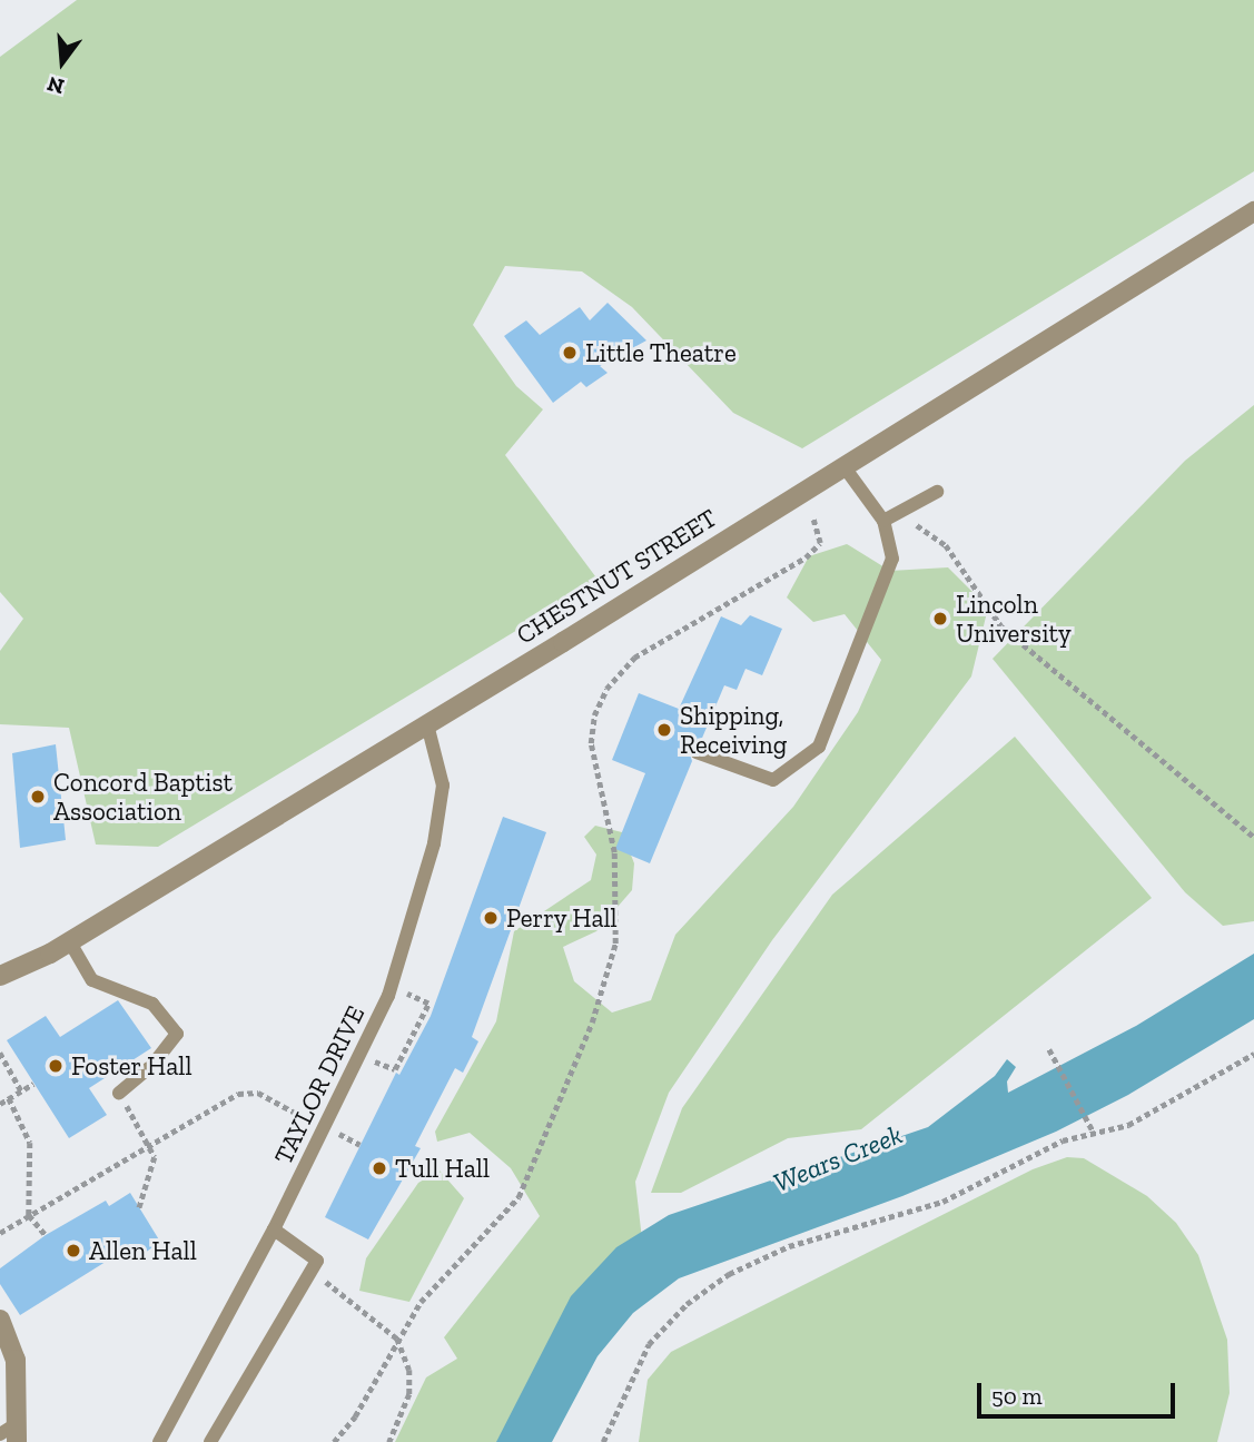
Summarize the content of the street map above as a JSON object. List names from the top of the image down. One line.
{"streets":{"street":["CHESTNUT STREET"],"lane":["TAYLOR DRIVE"]},"crossings":[["CHESTNUT STREET","TAYLOR DRIVE"]],"water":["Wears Creek"],"places":["Little Theatre","Lincoln University","Shipping, Receiving","Concord Baptist Association","Perry Hall","Foster Hall","Tull Hall","Allen Hall"],"scale_bar":"50 m","north":"bottom"}
